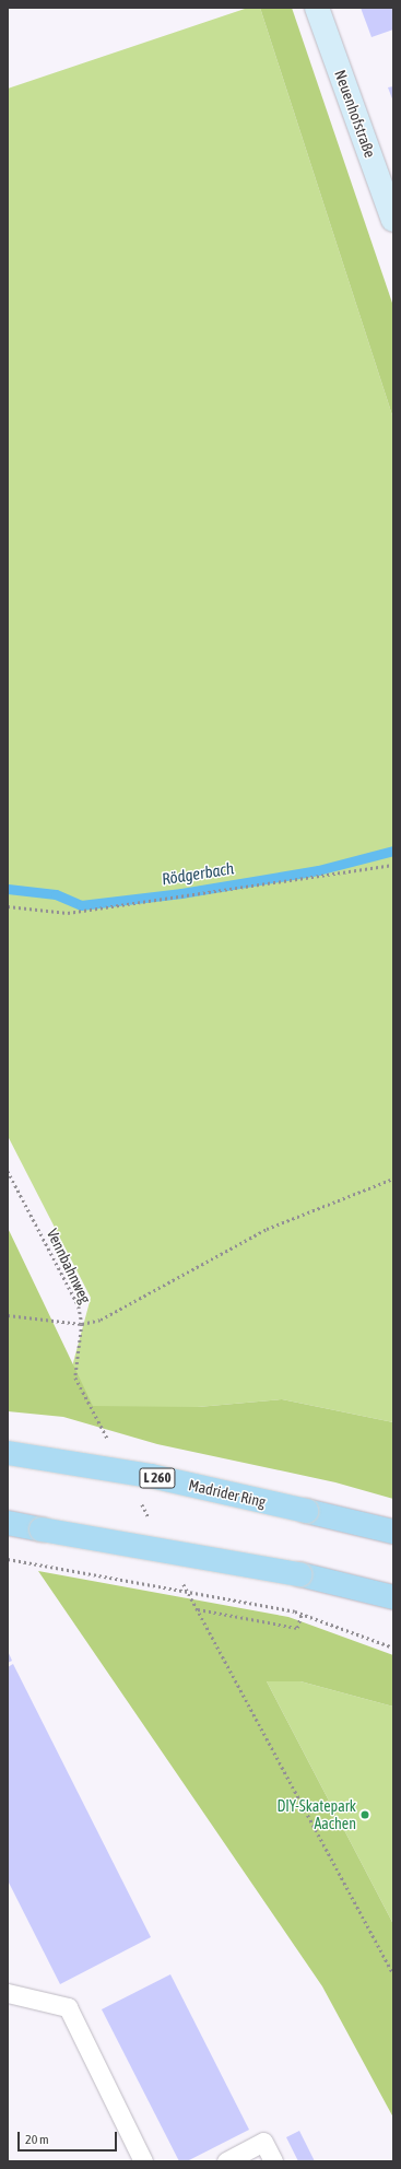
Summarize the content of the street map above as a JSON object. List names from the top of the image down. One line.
{"streets":{"main road":["L 260","Madrider Ring"],"street":["Neuenhofstraße"],"path":["Vennbahnweg"]},"water":["Rödgerbach"],"places":["DIY-Skatepark Aachen"],"scale_bar":"20 m"}
